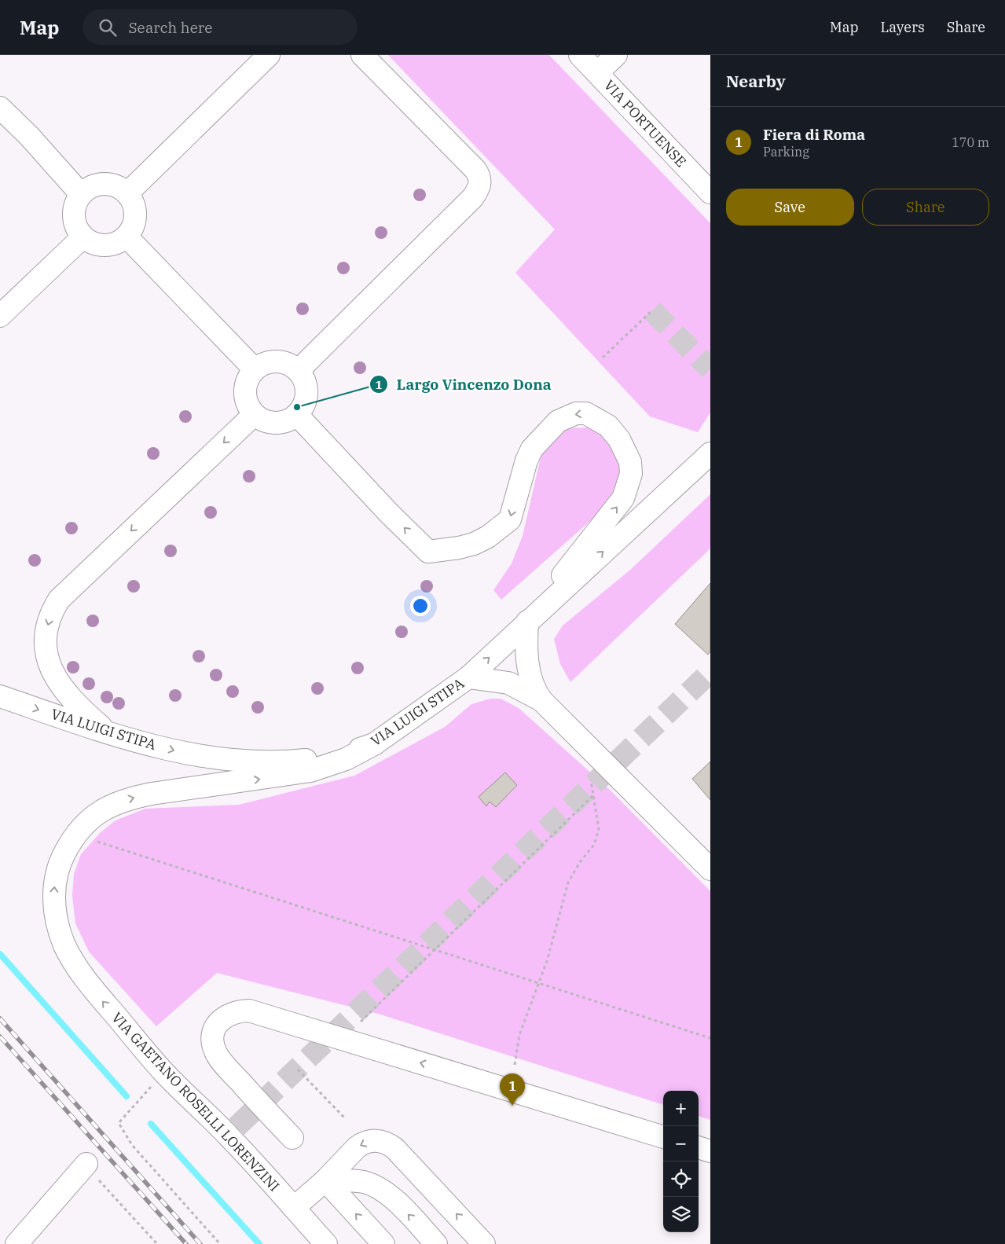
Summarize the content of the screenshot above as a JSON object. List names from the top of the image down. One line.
{"streets":{"street":["VIA PORTUENSE","VIA LUIGI STIPA","VIA GAETANO ROSELLI LORENZINI"]},"crossings":[["VIA LUIGI STIPA","VIA GAETANO ROSELLI LORENZINI"]],"one_way":["VIA LUIGI STIPA"],"places":["Largo Vincenzo Dona"],"page":{"header":"Map","search":"Search here","nav":["Map","Layers","Share"],"heading":"Nearby","list":[{"mark":"1","name":"Fiera di Roma","note":"Parking","value":"170 m"}],"buttons":["Save","Share"],"pins":"1","map_buttons":["+","−"]}}
